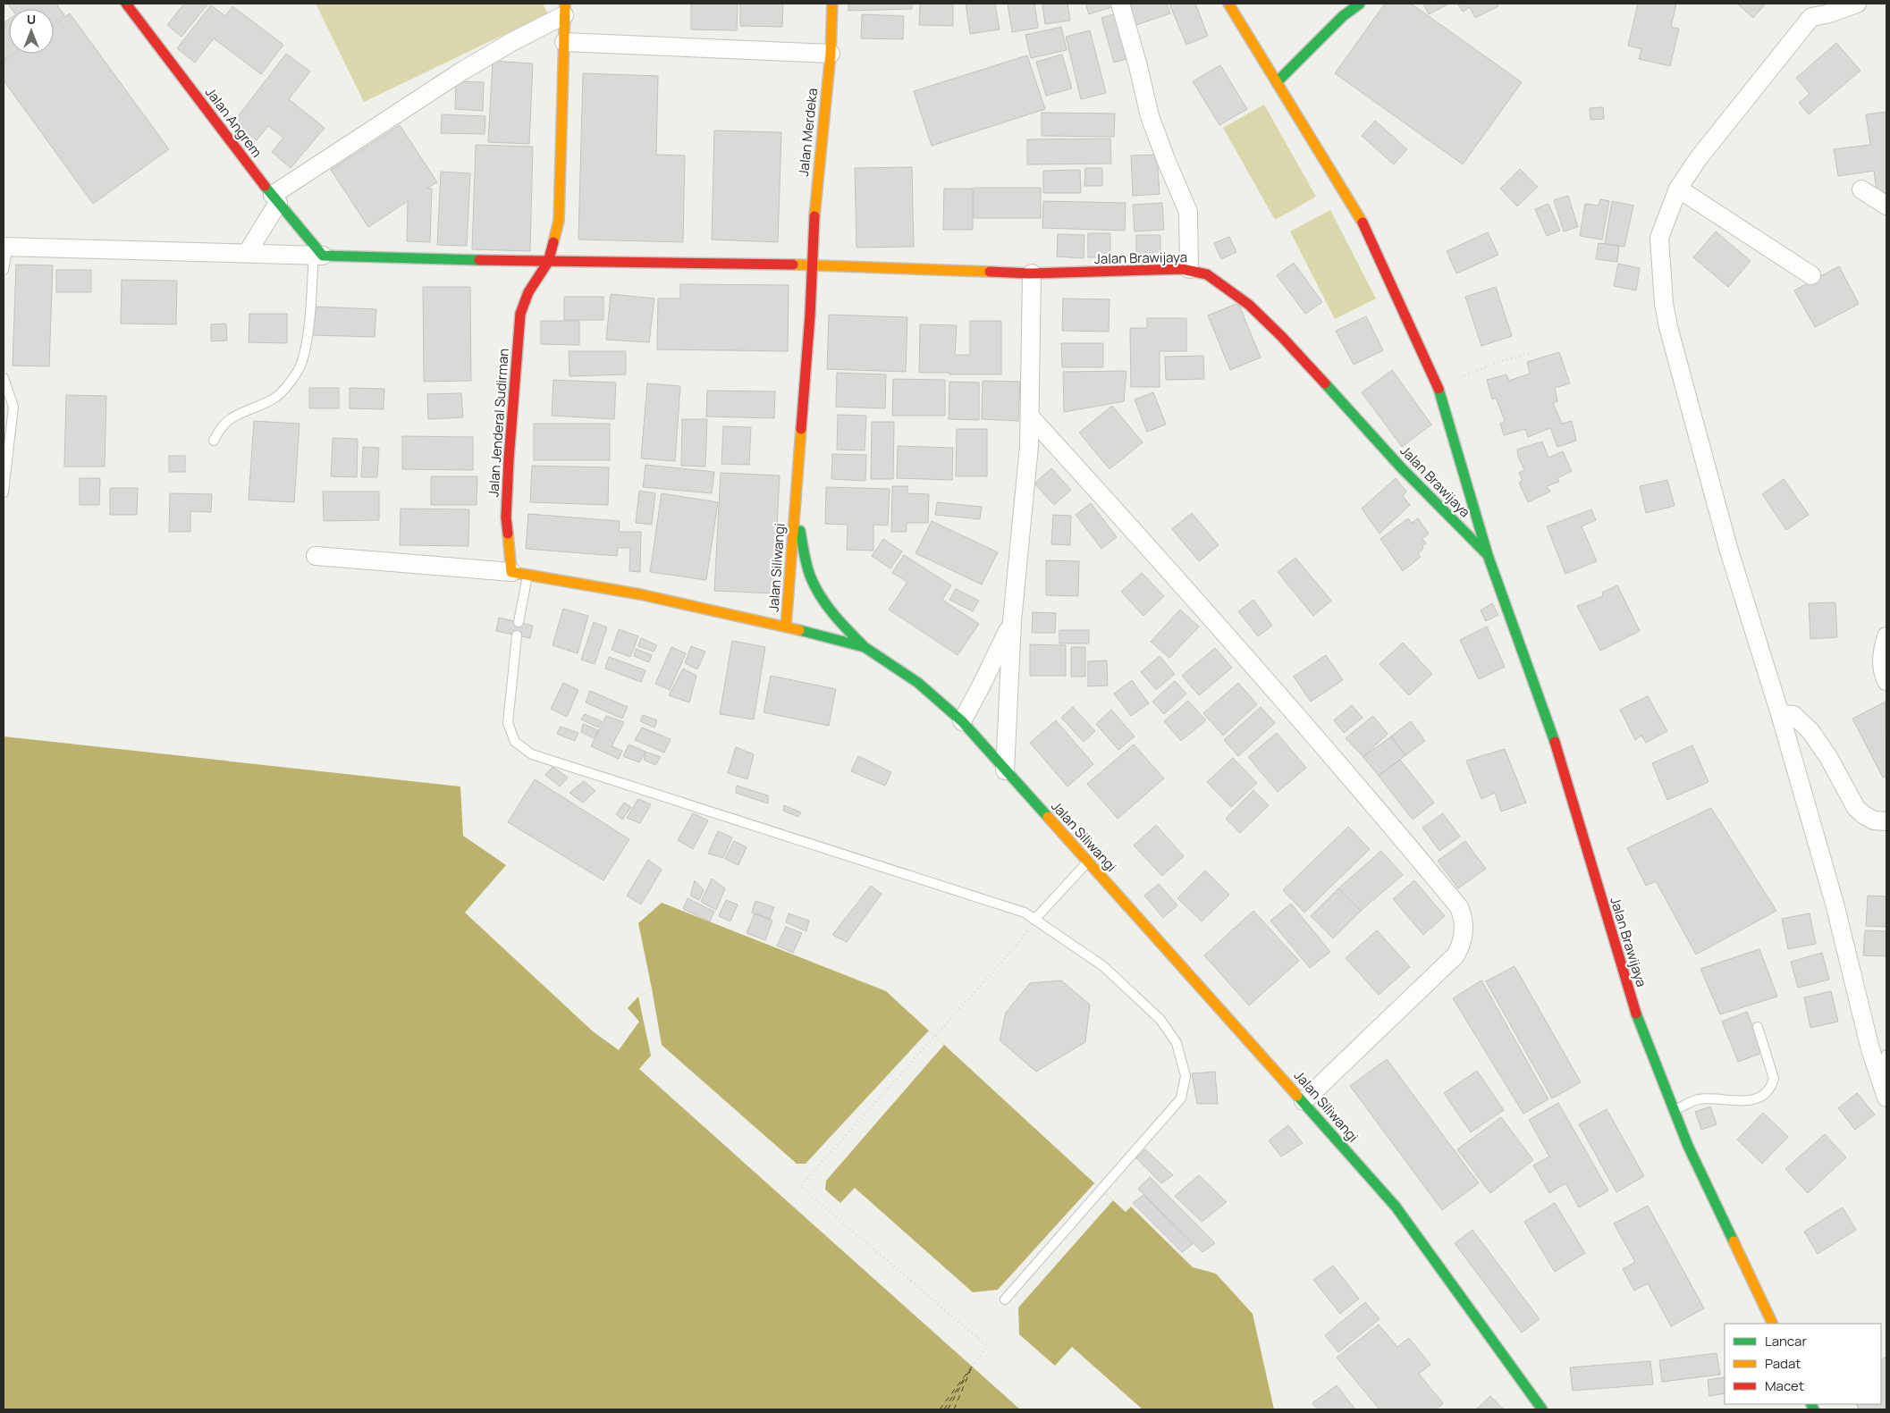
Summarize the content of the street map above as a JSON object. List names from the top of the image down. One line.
{"streets":{"main road":["Jalan Angrem","Jalan Merdeka","Jalan Brawijaya","Jalan Jenderal Sudirman","Jalan Siliwangi"]},"crossings":[["Jalan Angrem","Jalan Brawijaya"],["Jalan Merdeka","Jalan Brawijaya"],["Jalan Merdeka","Jalan Siliwangi"],["Jalan Brawijaya","Jalan Jenderal Sudirman"],["Jalan Brawijaya","Jalan Siliwangi"]],"legend":["Lancar","Padat","Macet"],"north":"top"}
